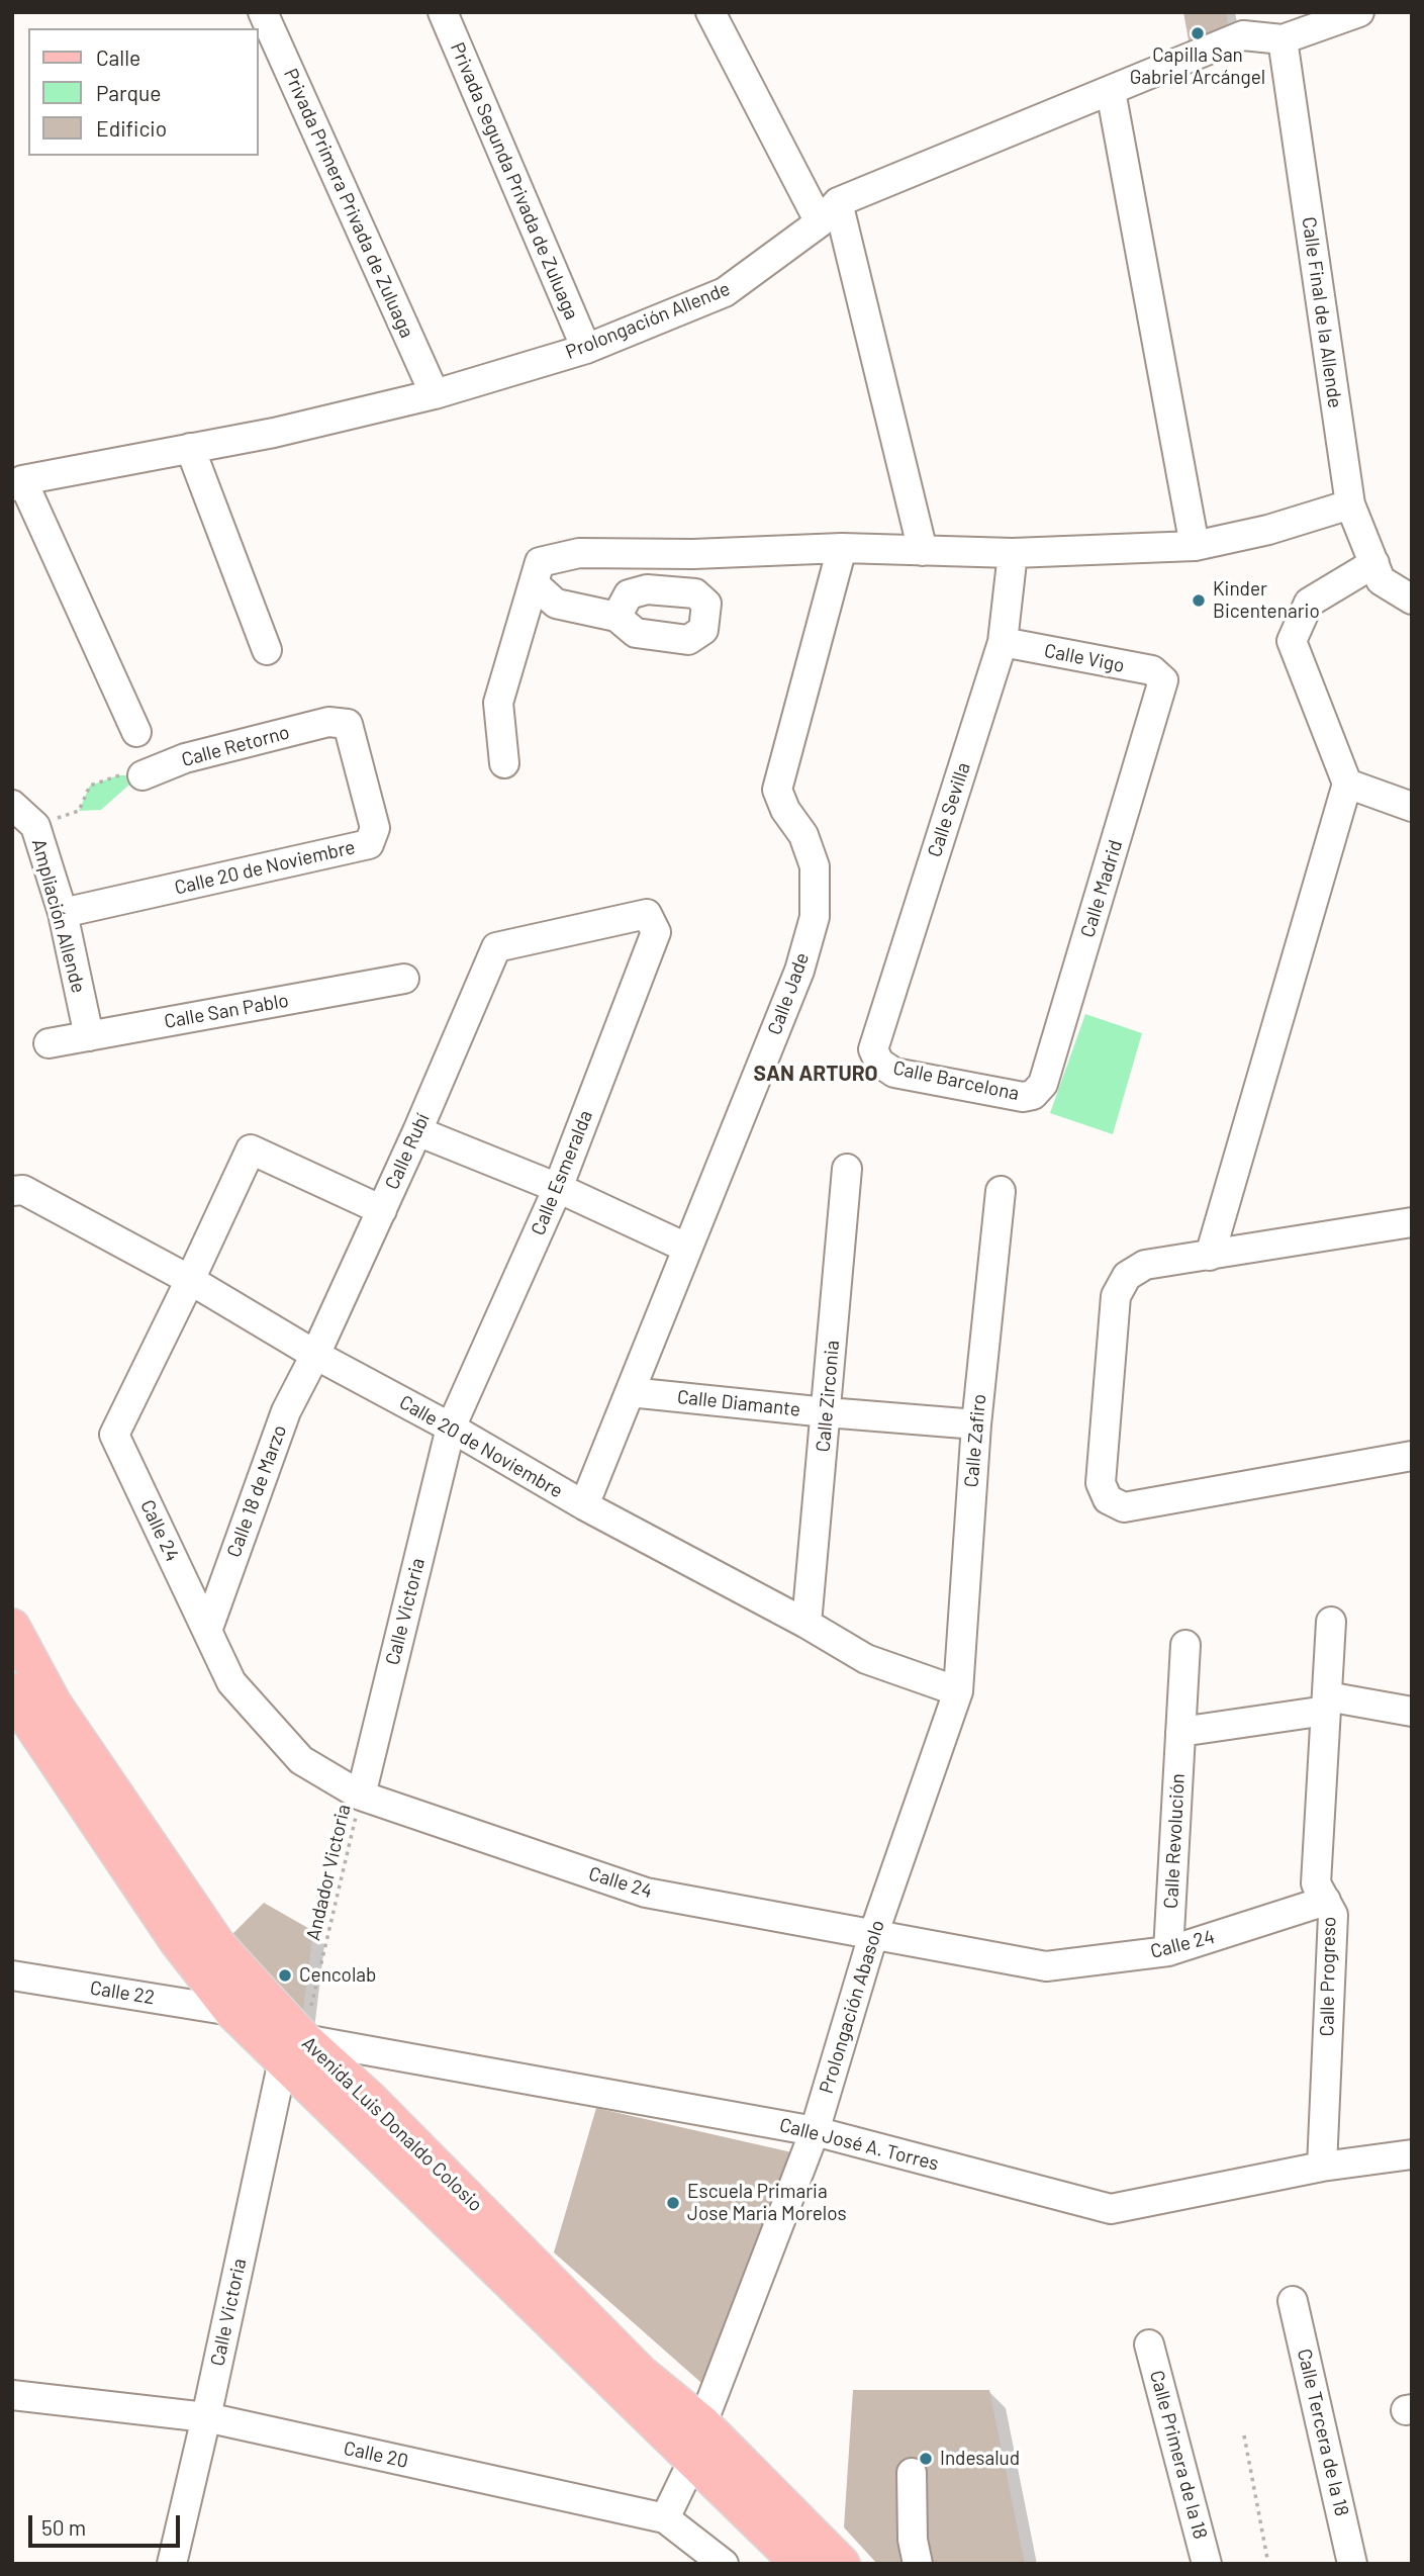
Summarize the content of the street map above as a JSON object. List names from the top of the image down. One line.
{"streets":{"main road":["Avenida Luis Donaldo Colosio"],"street":["Privada Segunda Privada de Zuluaga","Privada Primera Privada de Zuluaga","Calle Final de la Allende","Prolongación Allende","Calle Vigo","Calle Retorno","Calle Sevilla","Calle 20 de Noviembre","Calle Madrid","Ampliación Allende","Calle Jade","Calle San Pablo","Calle Barcelona","Calle Rubí","Calle Esmeralda","Calle Zirconia","Calle Diamante","Calle Zafiro","Calle 18 de Marzo","Calle 24","Calle Victoria","Calle Revolución","Calle Progreso","Calle 22","Prolongación Abasolo","Calle José A. Torres","Calle Tercera de la 18","Calle 20","Calle Primera de la 18"],"path":["Andador Victoria"]},"crossings":[["Privada Segunda Privada de Zuluaga","Prolongación Allende"],["Privada Primera Privada de Zuluaga","Prolongación Allende"],["Calle Final de la Allende","Prolongación Allende"],["Calle Vigo","Calle Sevilla"],["Calle Vigo","Calle Madrid"],["Calle Retorno","Calle 20 de Noviembre"],["Calle Sevilla","Calle Barcelona"],["Calle 20 de Noviembre","Ampliación Allende"],["Calle 20 de Noviembre","Calle Jade"],["Calle 20 de Noviembre","Calle Rubí"],["Calle 20 de Noviembre","Calle Esmeralda"],["Calle 20 de Noviembre","Calle Zirconia"],["Calle 20 de Noviembre","Calle Zafiro"],["Calle 20 de Noviembre","Calle 18 de Marzo"],["Calle 20 de Noviembre","Calle 24"],["Calle 20 de Noviembre","Calle Victoria"],["Calle 20 de Noviembre","Prolongación Abasolo"],["Calle Madrid","Calle Barcelona"],["Ampliación Allende","Calle San Pablo"],["Calle Jade","Calle Diamante"],["Calle Rubí","Calle Esmeralda"],["Calle Rubí","Calle 18 de Marzo"],["Calle Esmeralda","Calle Victoria"],["Calle Zirconia","Calle Diamante"],["Calle Diamante","Calle Zafiro"],["Calle Zafiro","Prolongación Abasolo"],["Calle 18 de Marzo","Calle 24"],["Calle 24","Calle Victoria"],["Calle 24","Calle Revolución"],["Calle 24","Andador Victoria"],["Calle 24","Calle Progreso"],["Calle 24","Prolongación Abasolo"],["Calle Victoria","Andador Victoria"],["Calle Victoria","Avenida Luis Donaldo Colosio"],["Calle Victoria","Calle José A. Torres"],["Calle Victoria","Calle 20"],["Andador Victoria","Avenida Luis Donaldo Colosio"],["Andador Victoria","Calle José A. Torres"],["Calle Progreso","Calle José A. Torres"],["Calle 22","Avenida Luis Donaldo Colosio"],["Prolongación Abasolo","Avenida Luis Donaldo Colosio"],["Prolongación Abasolo","Calle José A. Torres"],["Prolongación Abasolo","Calle 20"],["Avenida Luis Donaldo Colosio","Calle José A. Torres"]],"districts":["SAN ARTURO"],"places":["Capilla San Gabriel Arcángel","Kinder Bicentenario","Cencolab","Escuela Primaria Jose Maria Morelos","Indesalud"],"legend":["Calle","Parque","Edificio"],"scale_bar":"50 m"}
